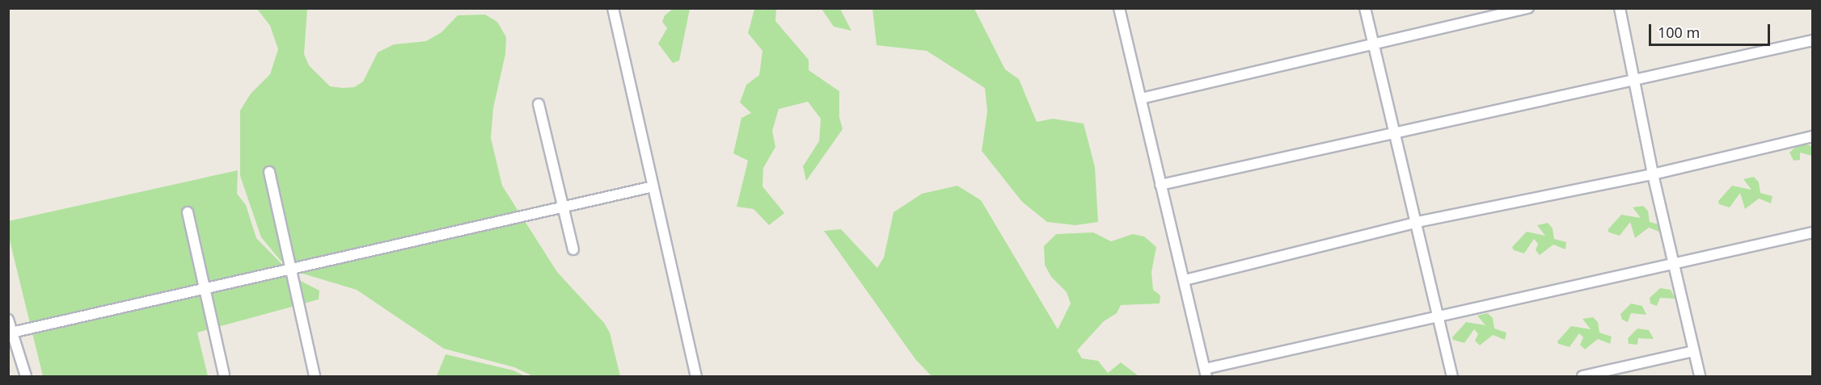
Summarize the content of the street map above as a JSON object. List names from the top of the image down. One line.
{"scale_bar":"100 m"}
